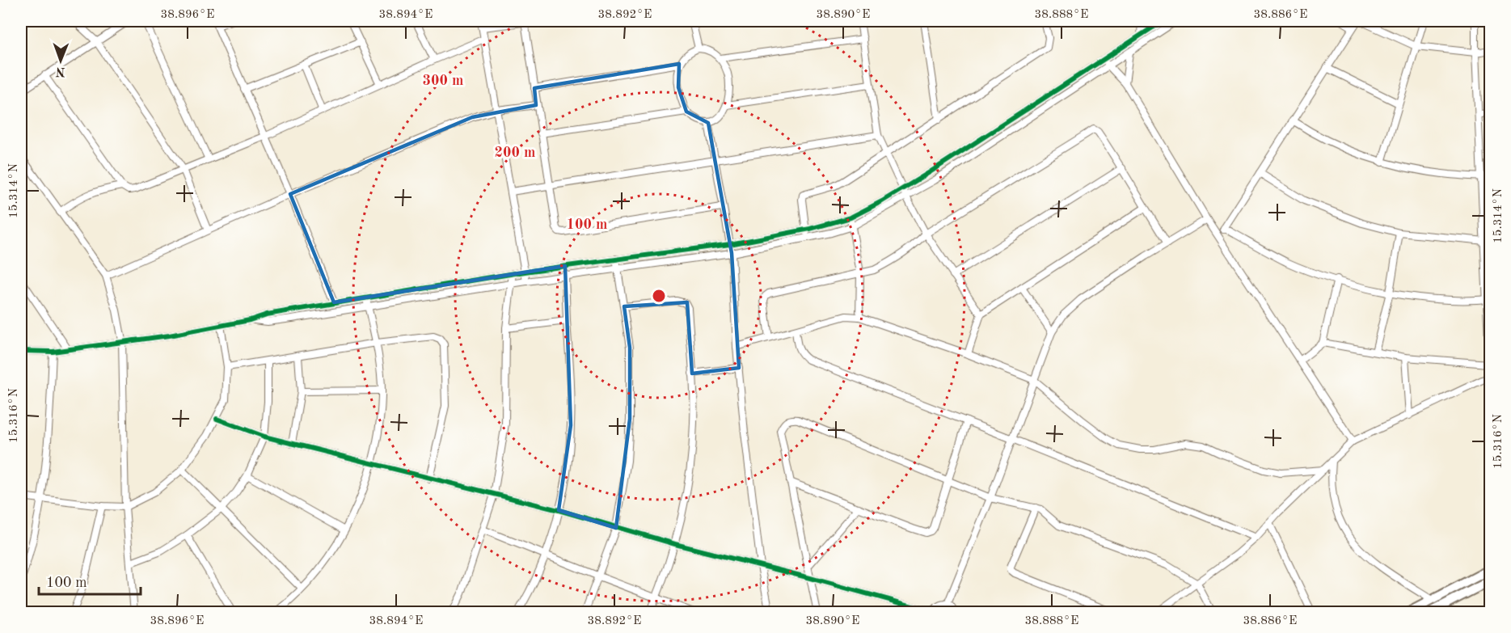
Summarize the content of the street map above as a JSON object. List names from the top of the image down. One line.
{"scale_bar":"100 m","north":"bottom","coordinates":["38.896°E","38.894°E","38.892°E","38.890°E","38.888°E","38.886°E","15.314°N","15.316°N"],"rings":["300 m","200 m","100 m"]}
